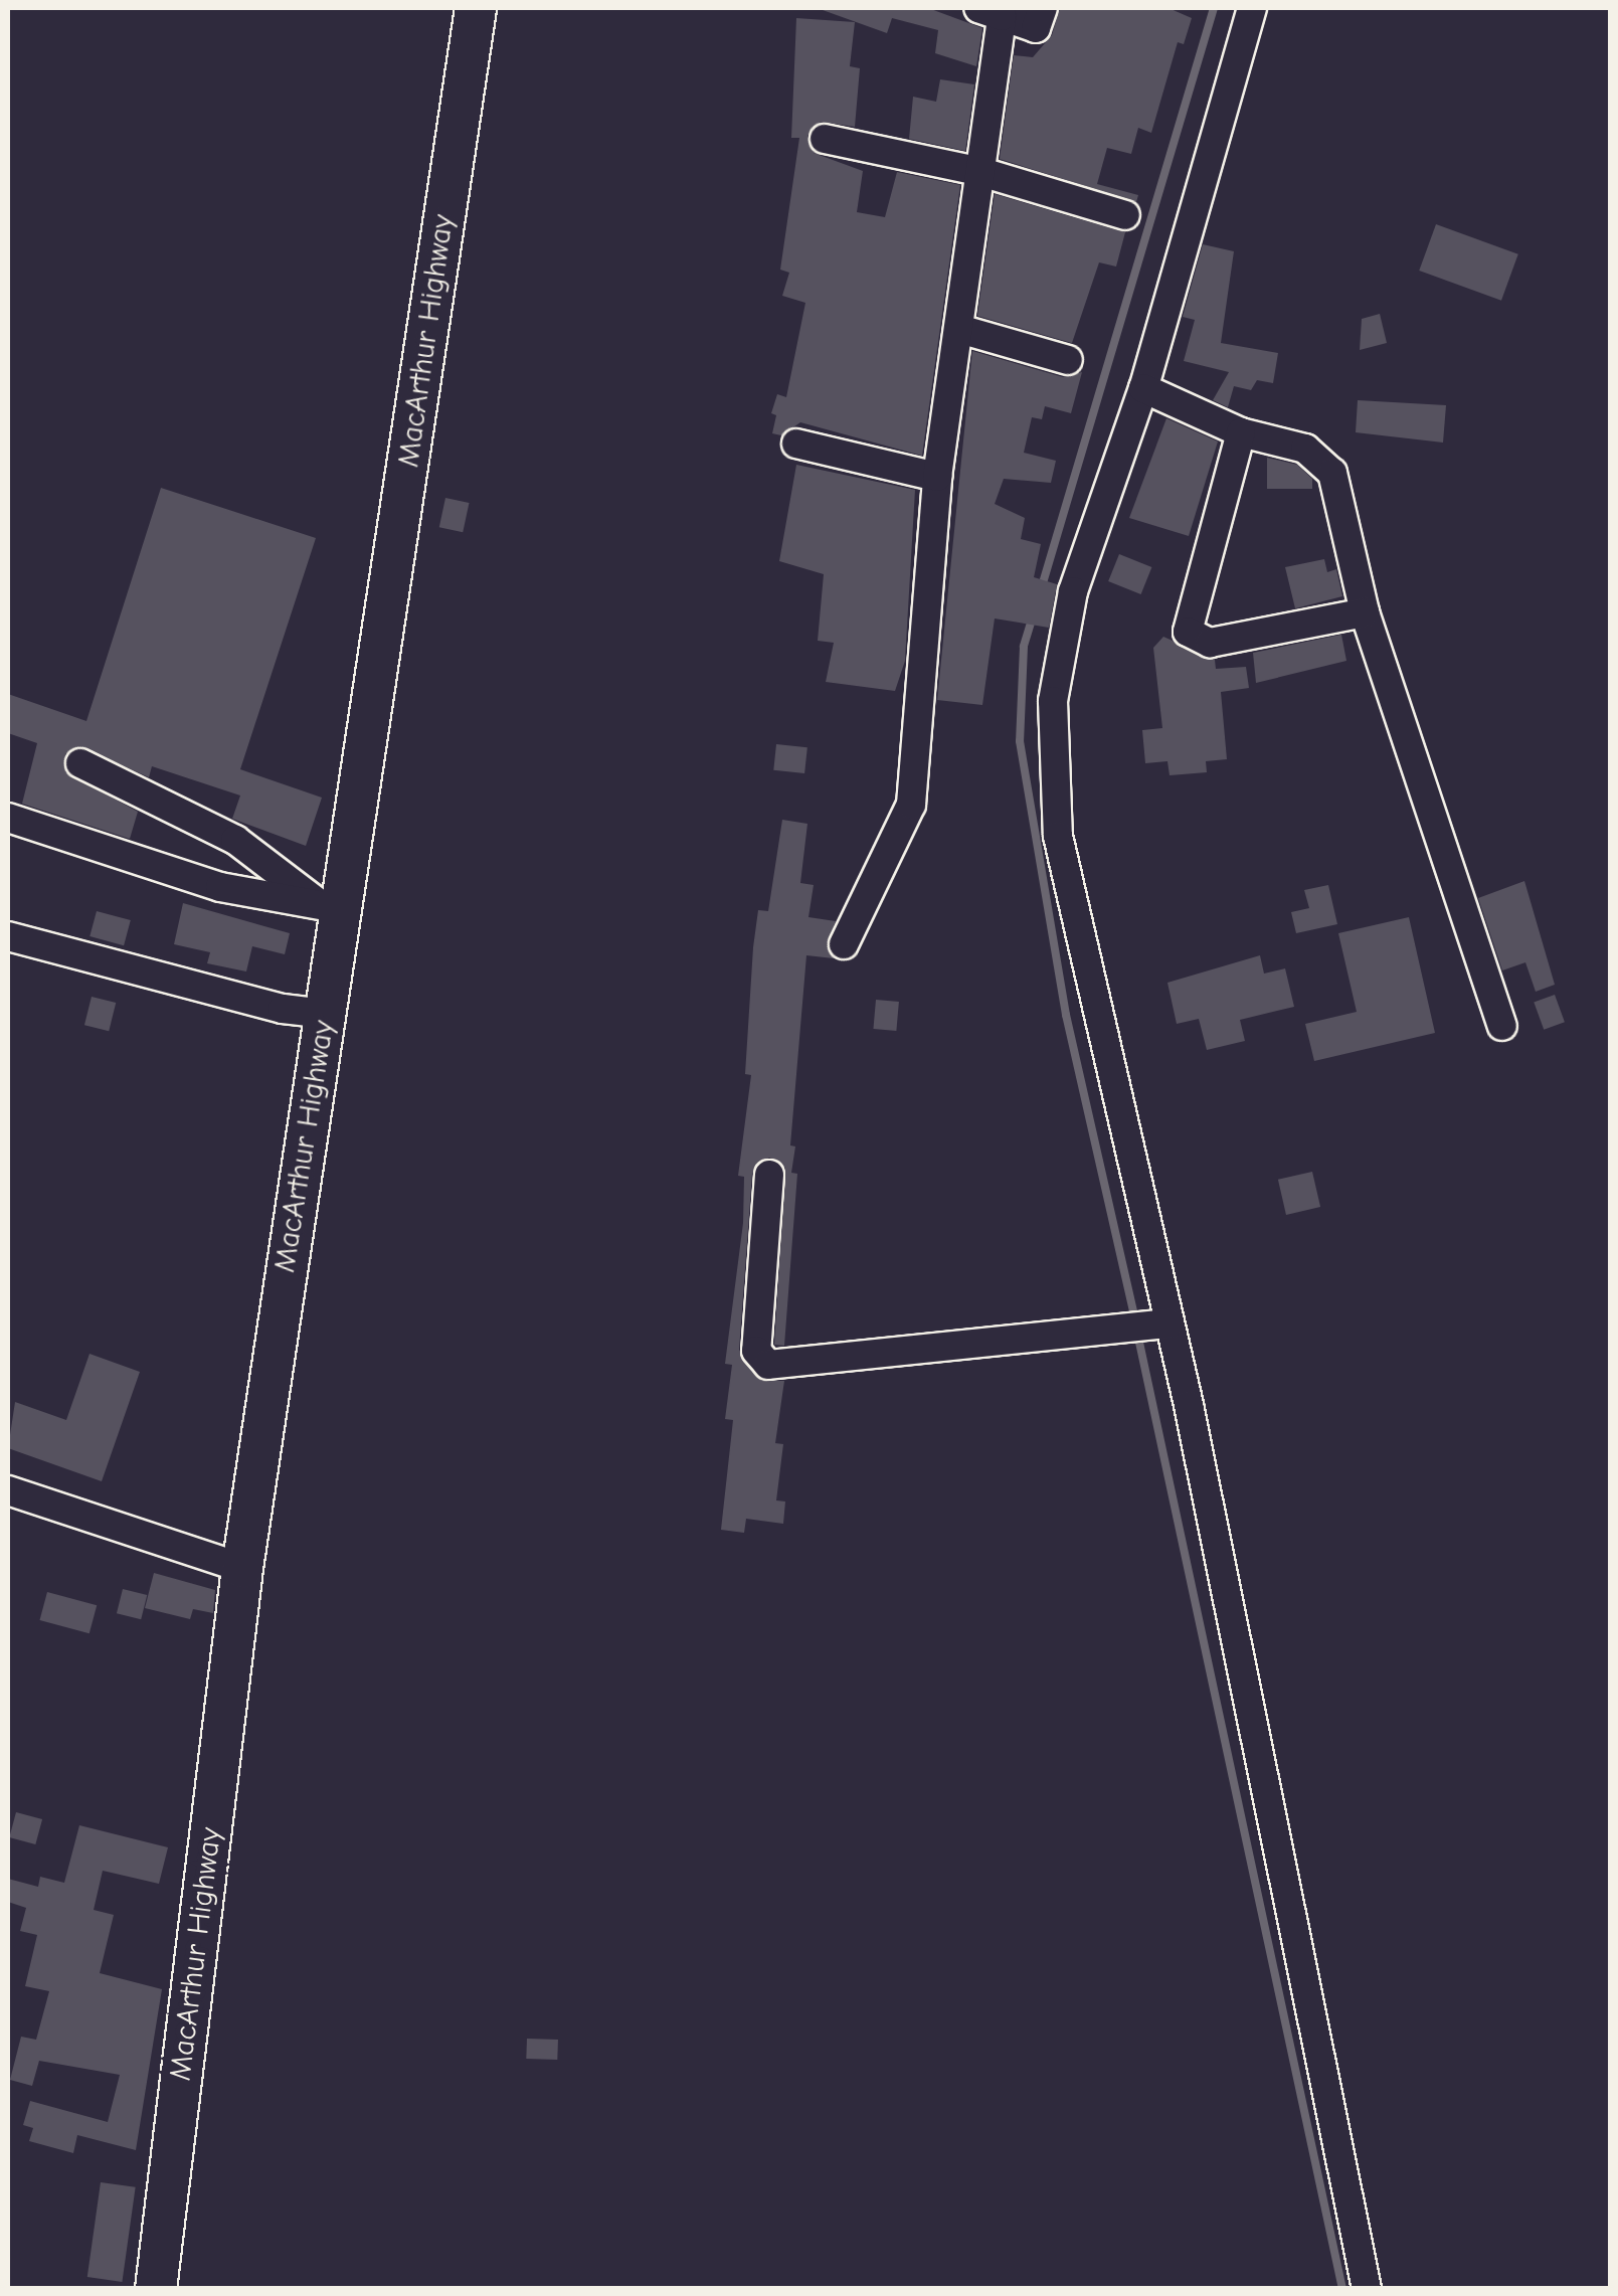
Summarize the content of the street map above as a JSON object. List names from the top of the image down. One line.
{"streets":{"highway":["MacArthur Highway"]}}
